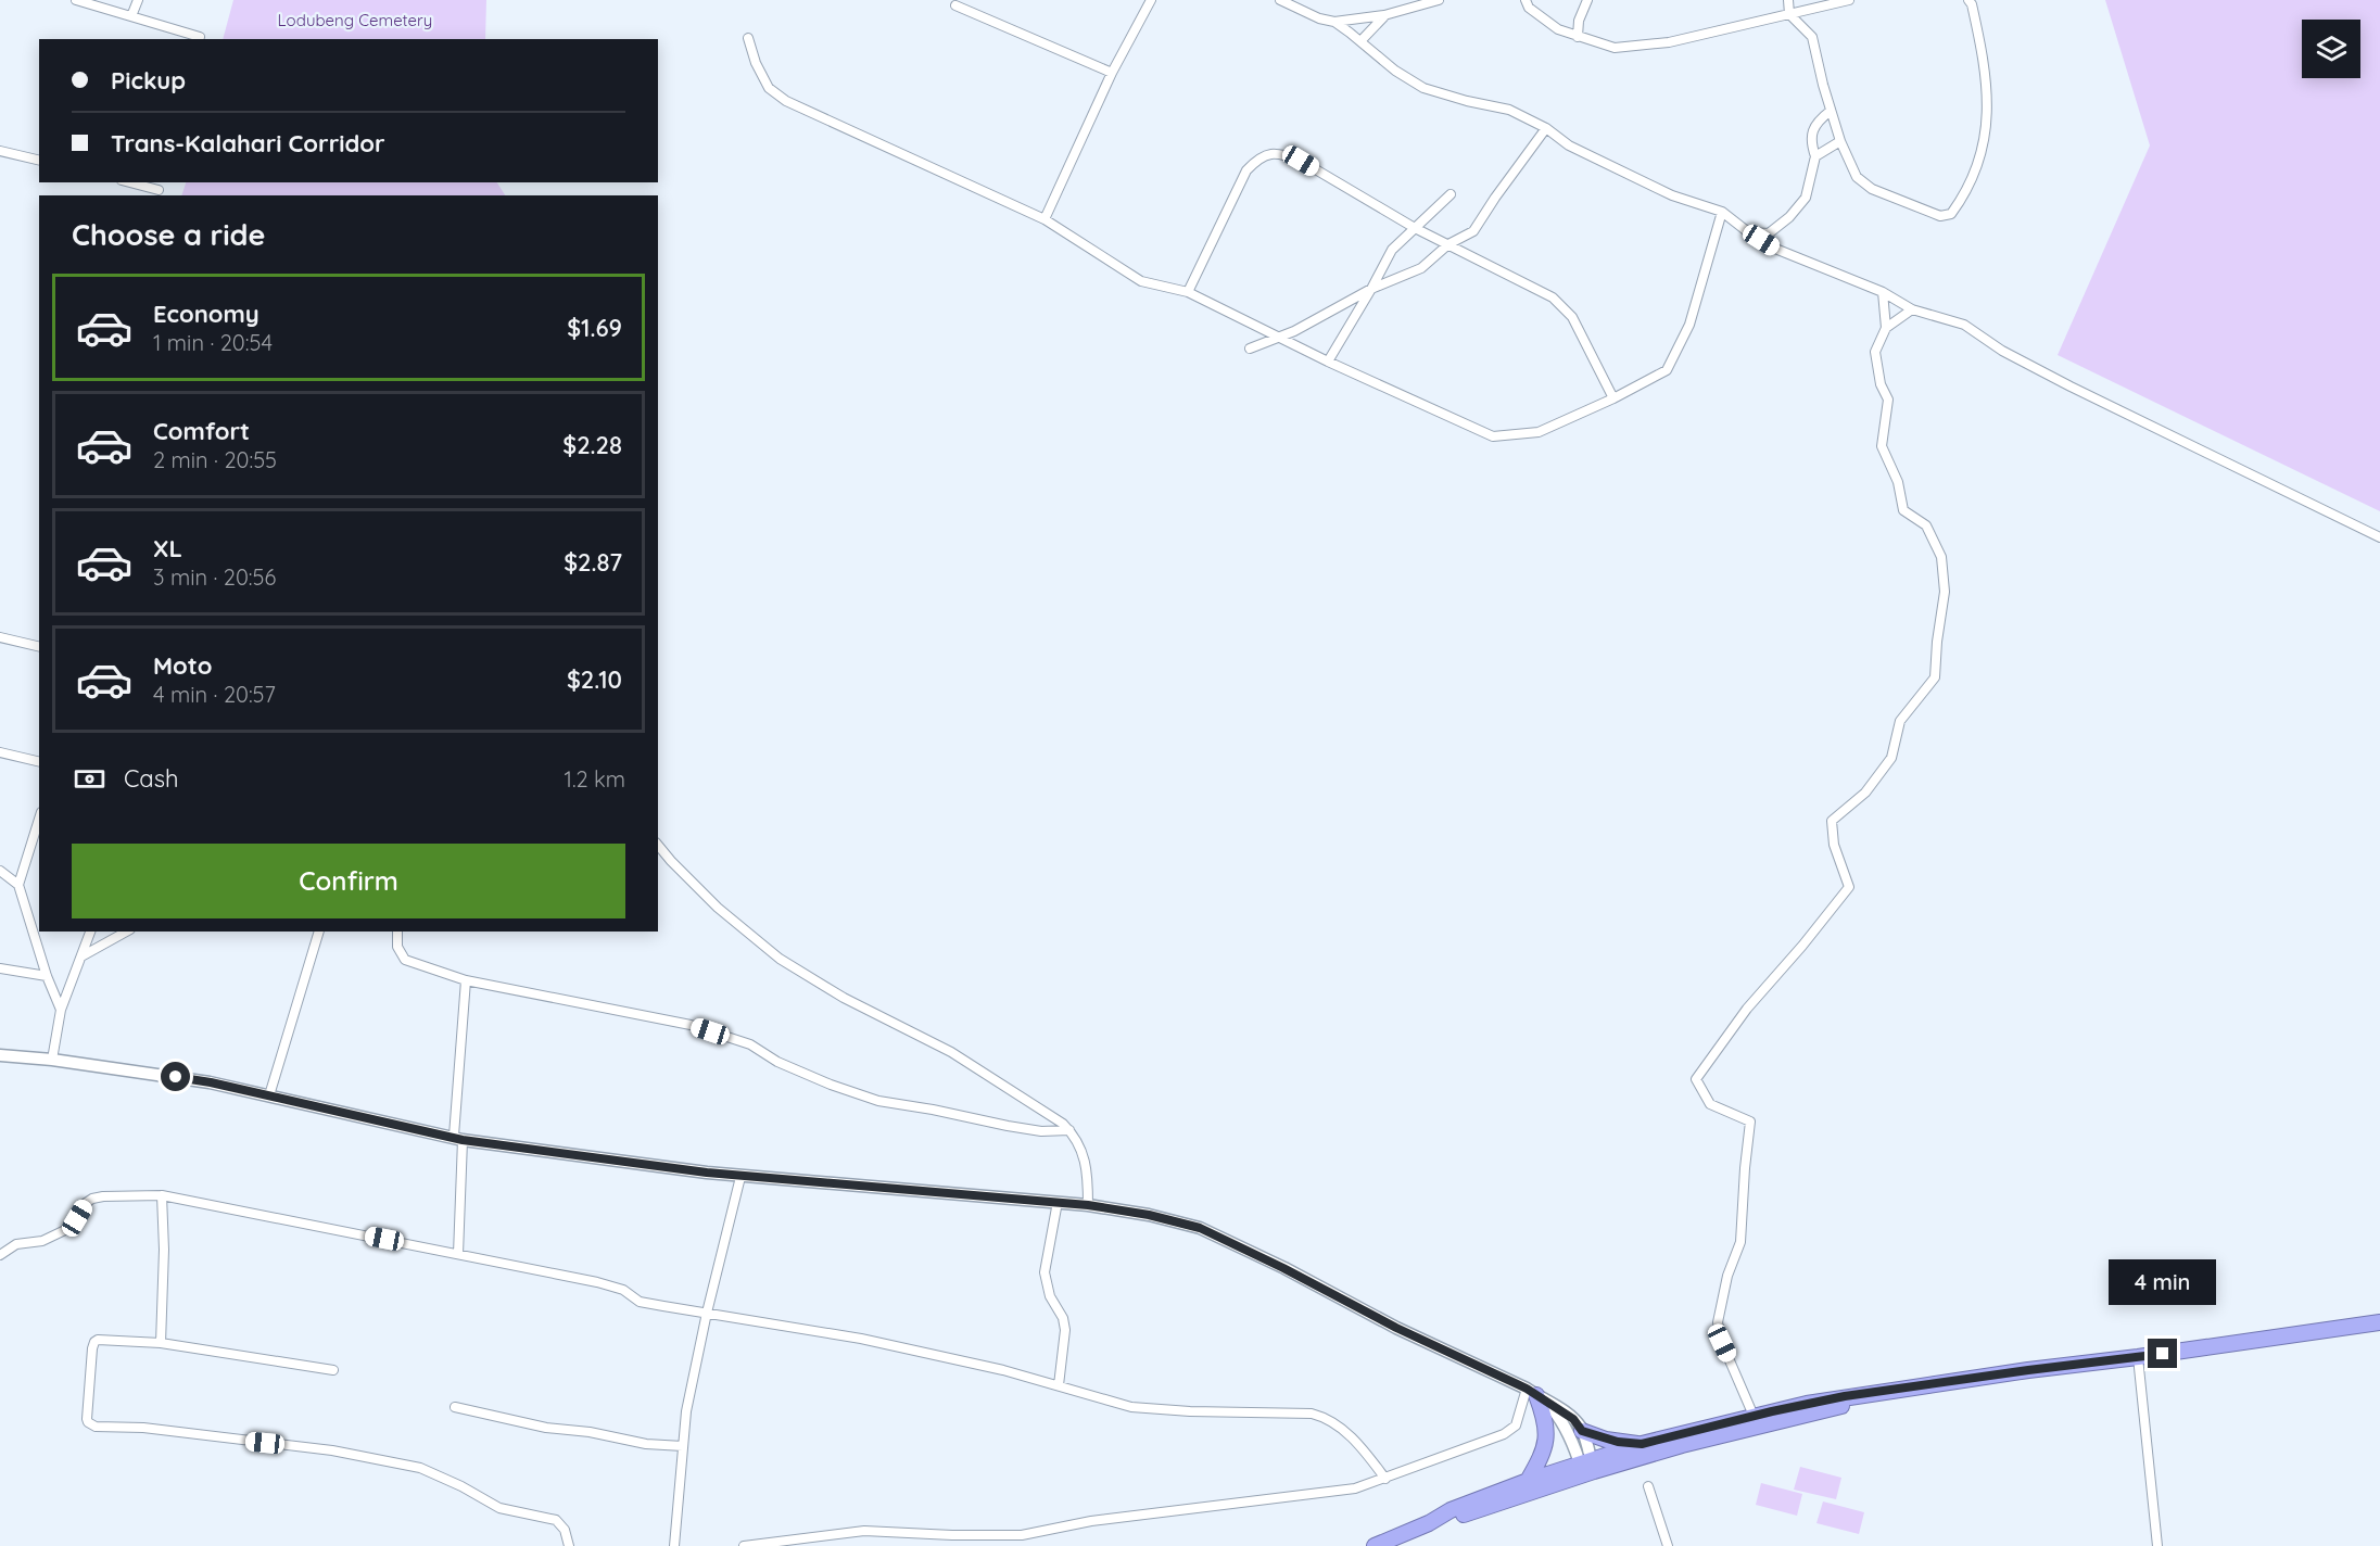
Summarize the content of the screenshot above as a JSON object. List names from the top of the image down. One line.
{"parks":["Lodubeng Cemetery"],"page":{"banner":["Pickup","Trans-Kalahari Corridor"],"heading":"Choose a ride","list":[{"name":"Economy","note":"1 min · 20:54","value":"$1.69"},{"name":"Comfort","note":"2 min · 20:55","value":"$2.28"},{"name":"XL","note":"3 min · 20:56","value":"$2.87"},{"name":"Moto","note":"4 min · 20:57","value":"$2.10"}],"pay":["Cash","1.2 km"],"buttons":"Confirm","bubble":"4 min"}}
